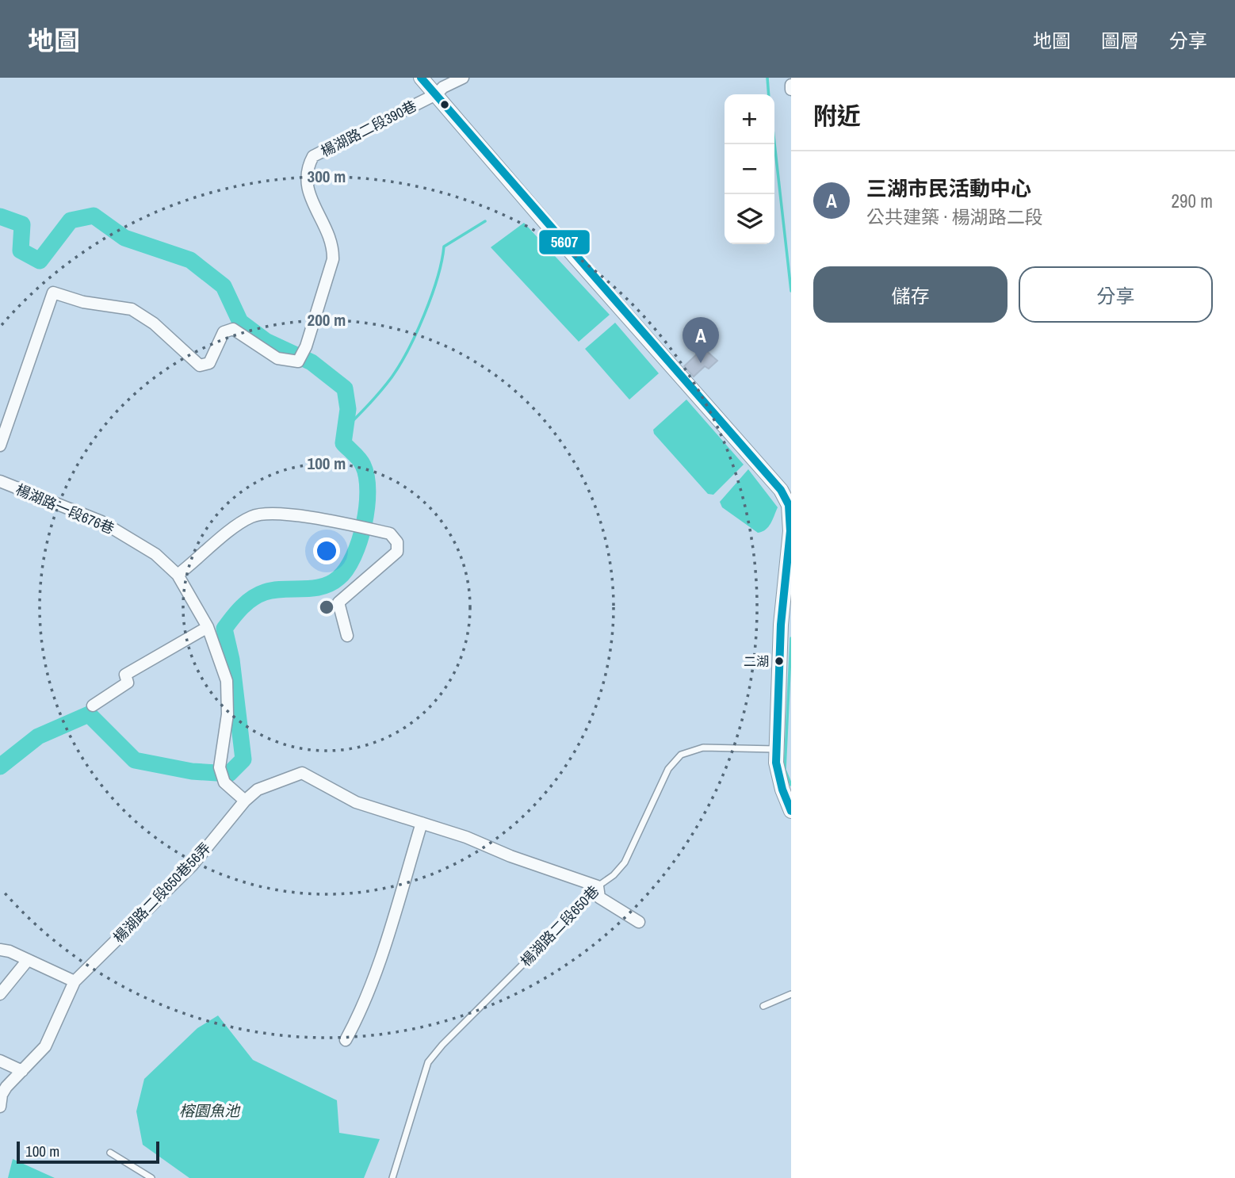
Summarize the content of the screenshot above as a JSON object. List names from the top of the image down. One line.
{"streets":{"street":["楊湖路二段390巷","楊湖路一段676巷","楊湖路二段650巷56弄"],"lane":["楊湖路二段650巷"]},"crossings":[["楊湖路一段676巷","楊湖路二段650巷56弄"],["楊湖路二段650巷56弄","楊湖路二段650巷"]],"water":["榕園魚池"],"places":["二湖"],"lines":["transit line 5607"],"scale_bar":"100 m","page":{"header":"地圖","nav":["地圖","圖層","分享"],"heading":"附近","map_buttons":["+","−"],"list":[{"mark":"A","name":"三湖市民活動中心","note":"公共建築 · 楊湖路二段","value":"290 m"}],"buttons":["儲存","分享"],"pins":"A","scale":"100 m"},"rings":["300 m","200 m","100 m"]}
